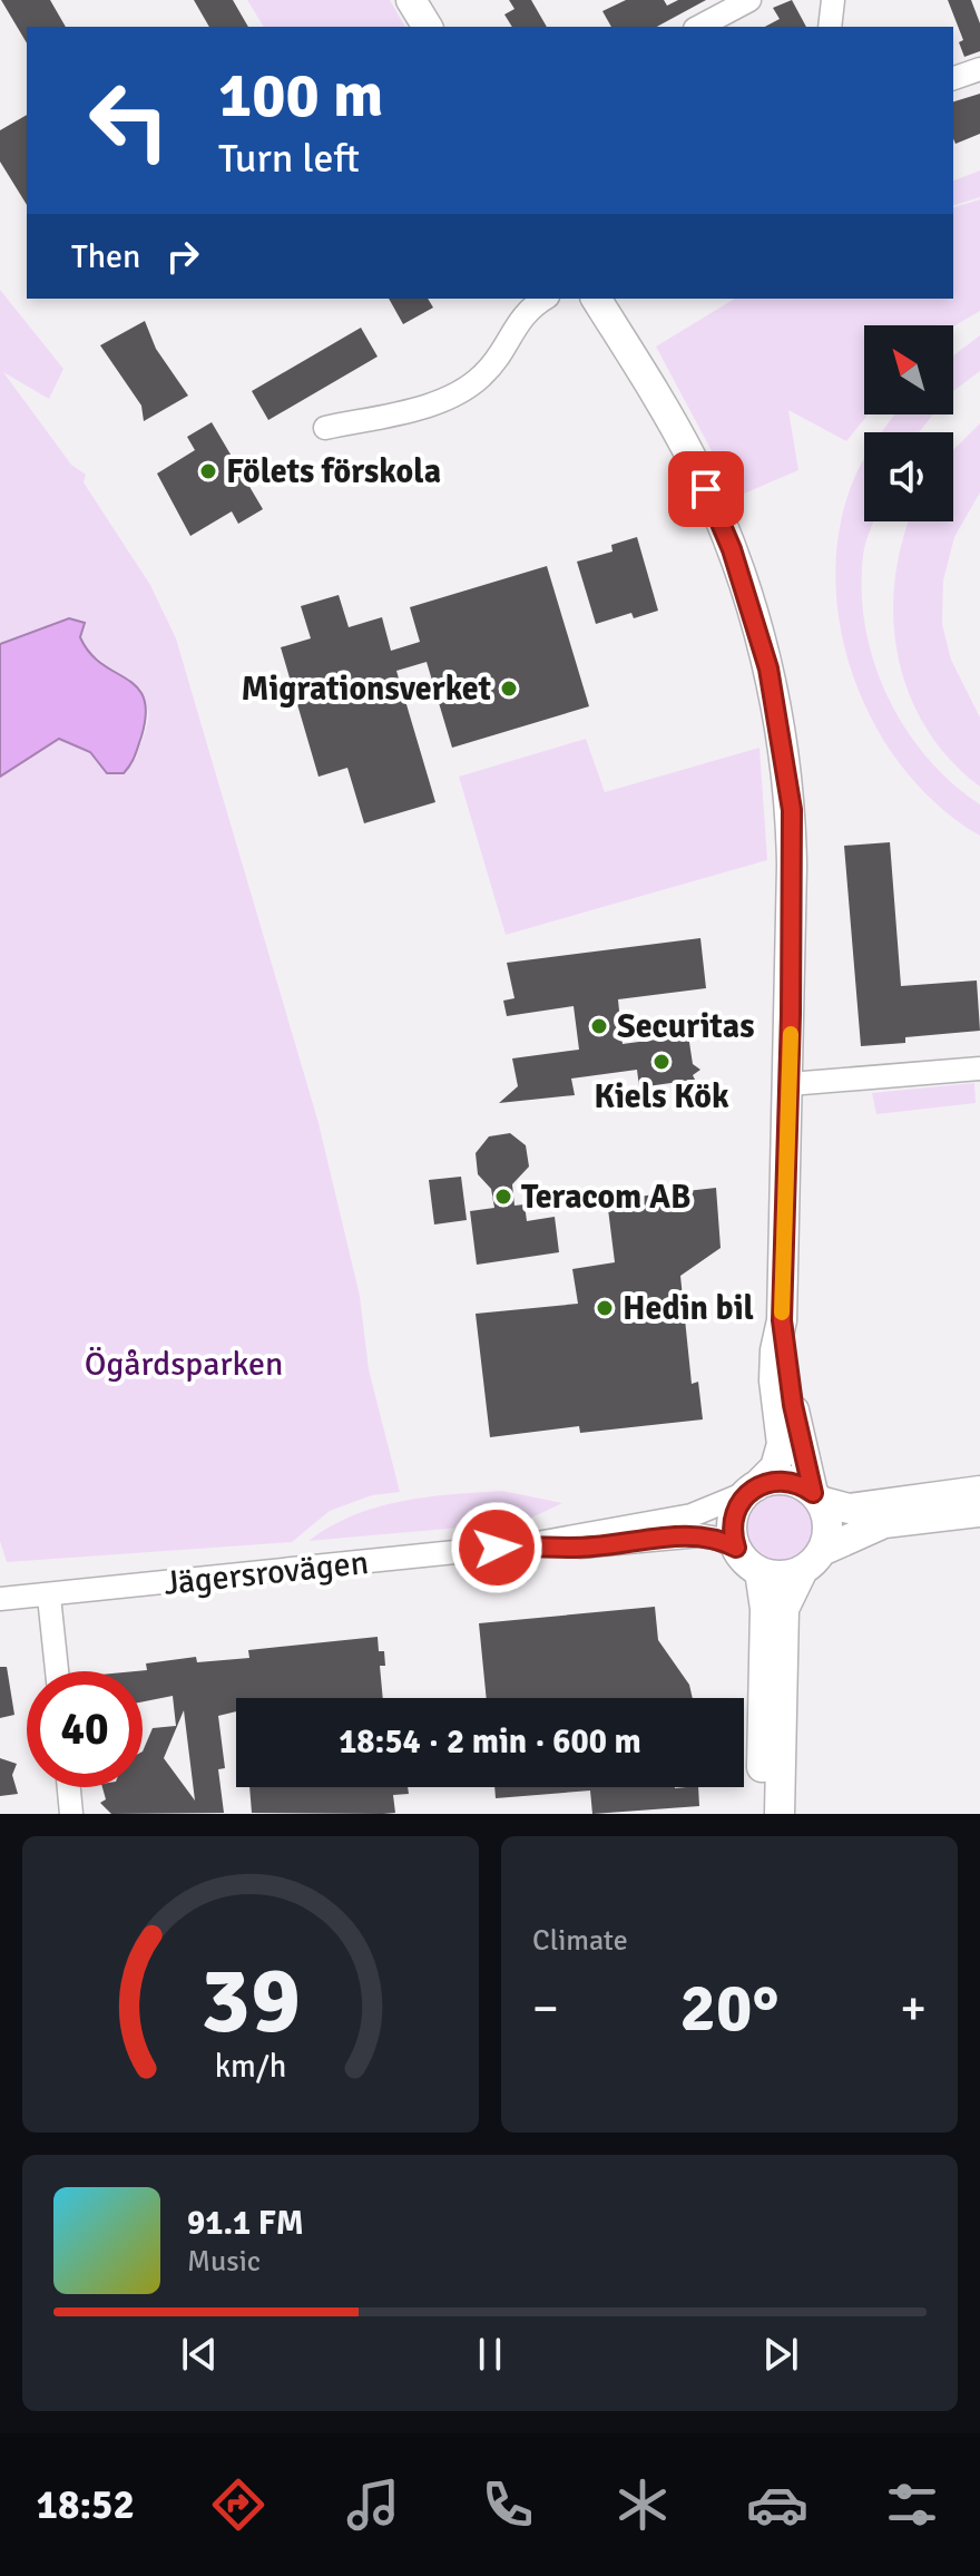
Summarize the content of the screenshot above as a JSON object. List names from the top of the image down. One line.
{"streets":{"street":["Jägersrovägen"]},"parks":["Ögårdsparken"],"places":["Fölets förskola","Migrationsverket","Securitas","Kiels Kök","Teracom AB","Hedin bil"],"north":"top left","page":{"turn":["100 m","Turn left"],"then":"Then","limit":"40","trip":"18:54 · 2 min · 600 m","tile":"Climate","heat":["−","20°","+"],"song":["91.1 FM","Music"],"tabs":"18:52","gauge":["39","km/h"]}}
